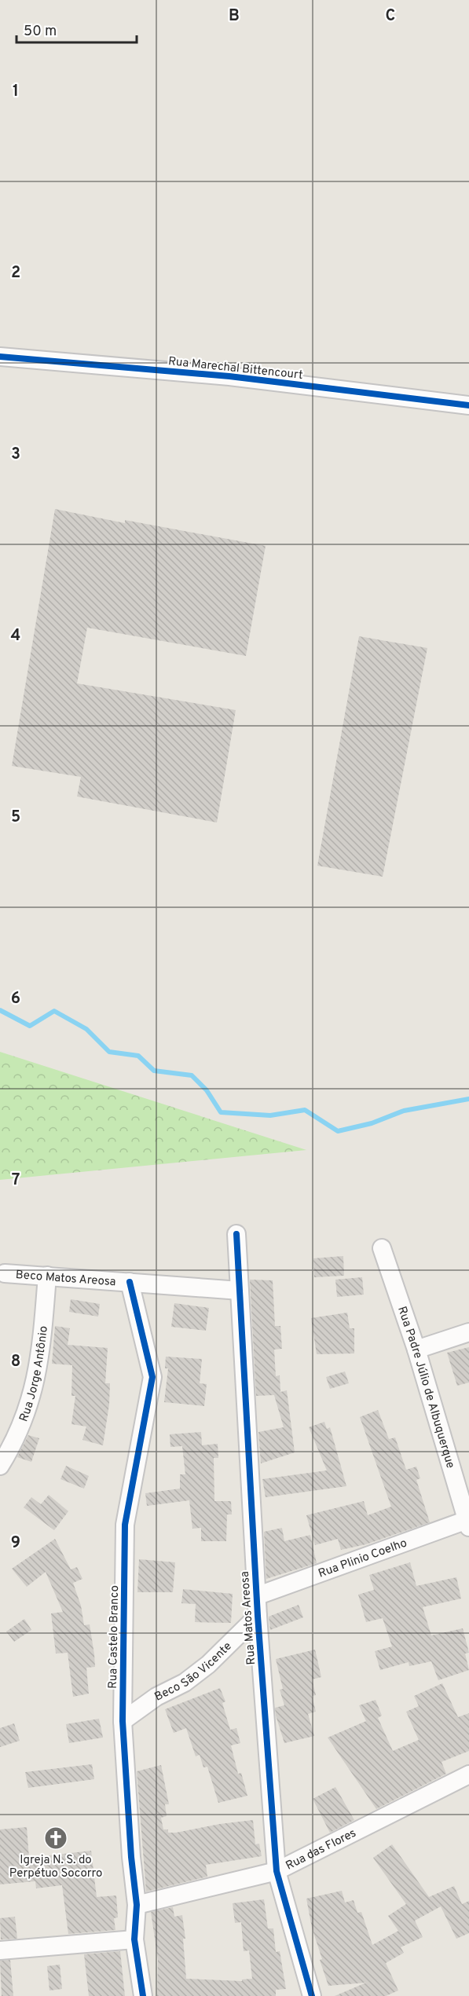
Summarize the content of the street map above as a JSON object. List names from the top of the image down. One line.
{"streets":{"street":["Rua Marechal Bittencourt","Beco Matos Areosa","Rua Jorge Antônio","Rua Padre Júlio de Albuquerque","Rua Plinio Coelho","Rua Matos Areosa","Rua Castelo Branco","Beco São Vicente","Rua das Flores"]},"crossings":[["Beco Matos Areosa","Rua Jorge Antônio"],["Beco Matos Areosa","Rua Matos Areosa"],["Beco Matos Areosa","Rua Castelo Branco"],["Rua Padre Júlio de Albuquerque","Rua Plinio Coelho"],["Rua Plinio Coelho","Rua Matos Areosa"],["Rua Matos Areosa","Beco São Vicente"],["Rua Matos Areosa","Rua das Flores"],["Rua Castelo Branco","Beco São Vicente"],["Rua Castelo Branco","Rua das Flores"]],"places":{"church":["Igreja N. S. do Perpétuo Socorro"]},"scale_bar":"50 m","grid":{"columns":["B","C"],"rows":["1","2","3","4","5","6","7","8","9"]}}
